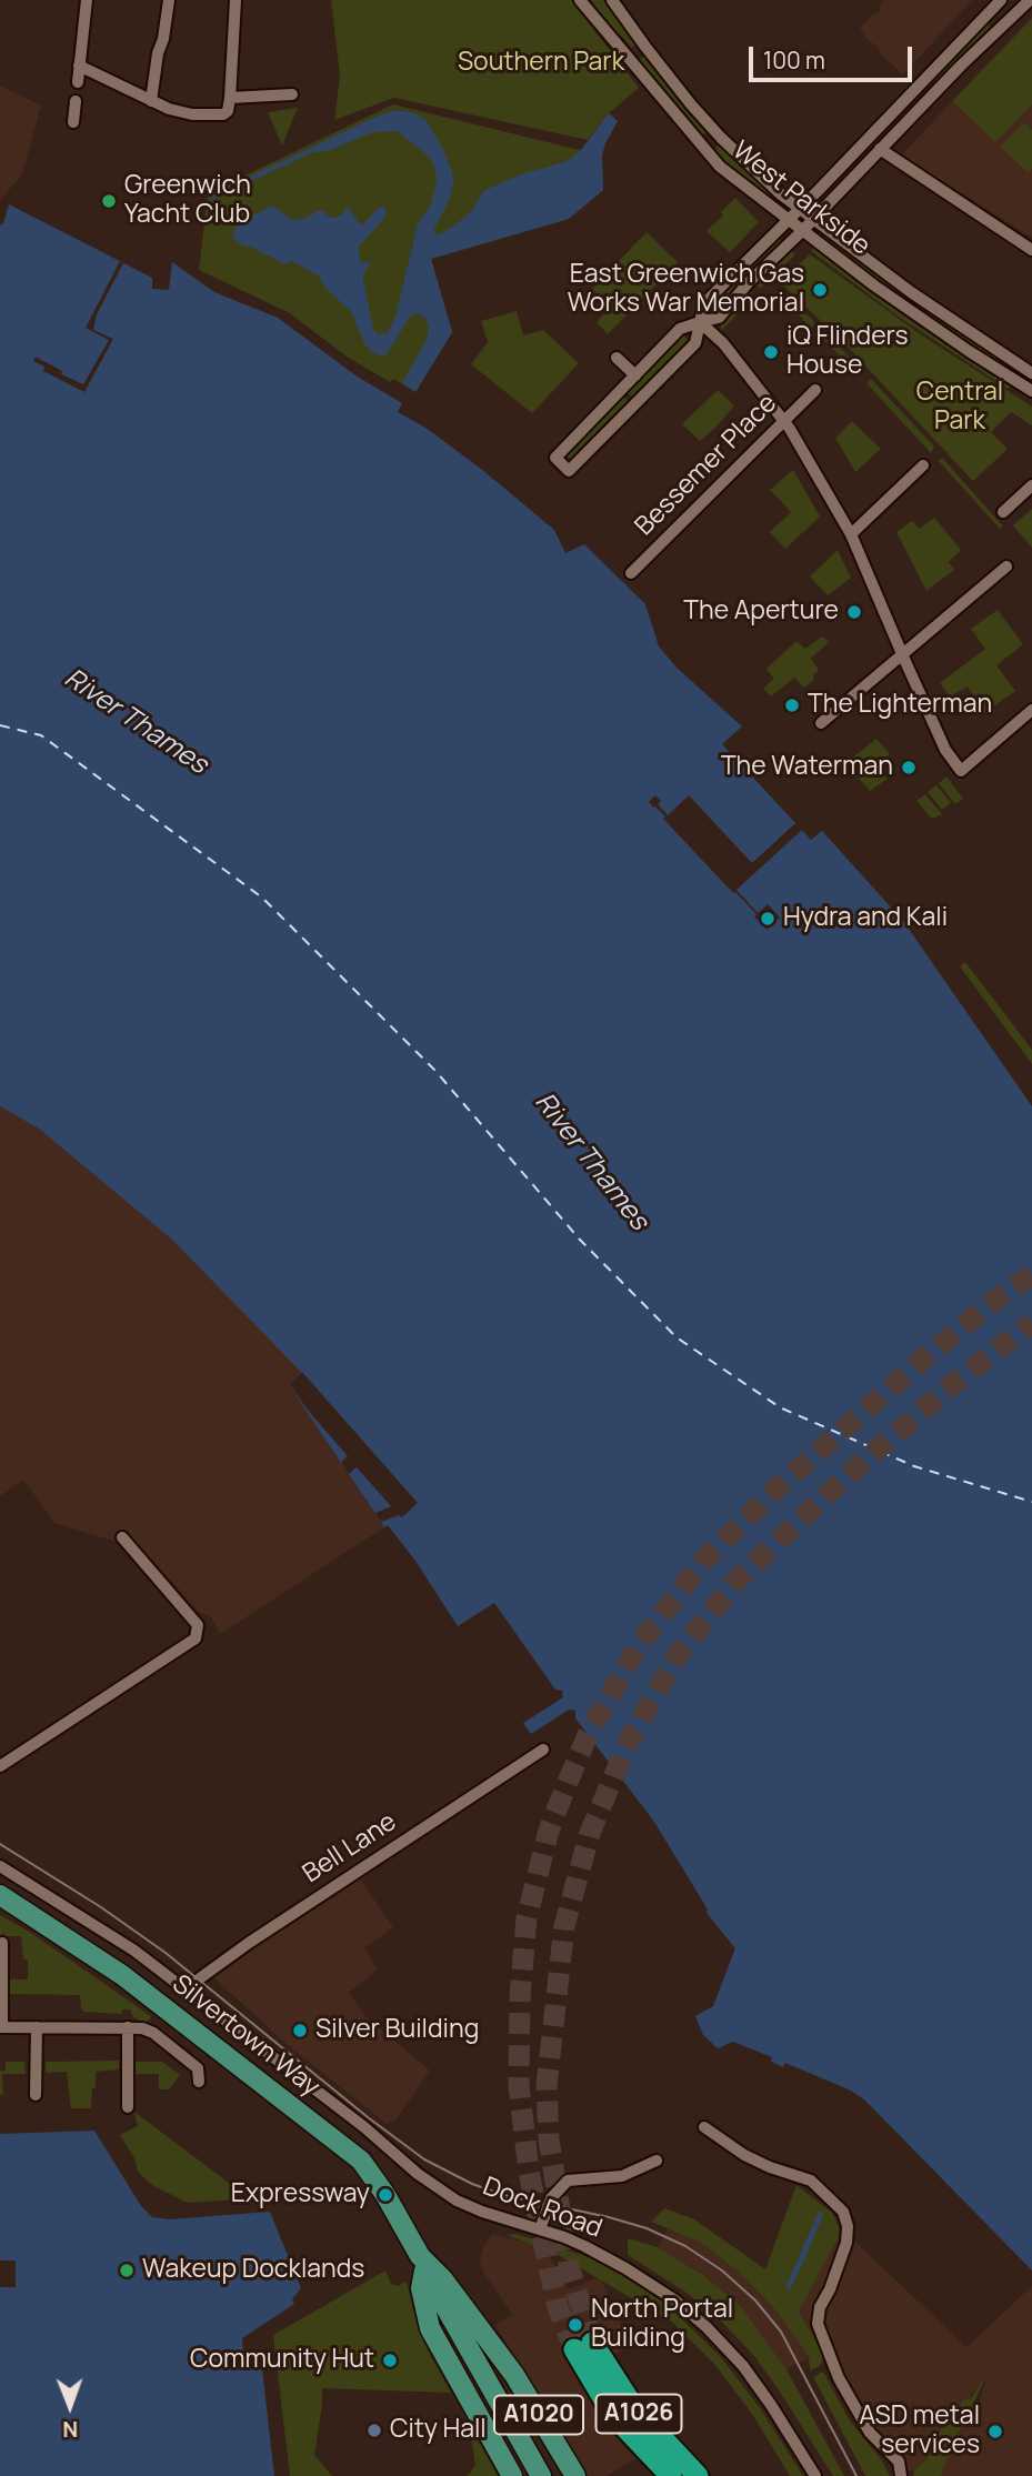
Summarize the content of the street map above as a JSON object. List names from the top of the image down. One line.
{"streets":{"highway":["A1026"],"main road":["Silvertown Way","A1020"],"street":["West Parkside","Bessemer Place","Bell Lane","Dock Road"]},"crossings":[["Bell Lane","Dock Road"]],"water":["River Thames"],"parks":["Southern Park","Central Park"],"places":["Greenwich Yacht Club","East Greenwich Gas Works War Memorial","iQ Flinders House","The Aperture","The Lighterman","The Waterman","Hydra and Kali","Silver Building","Expressway","Wakeup Docklands","North Portal Building","Community Hut","City Hall","ASD metal services"],"scale_bar":"100 m","north":"bottom"}
